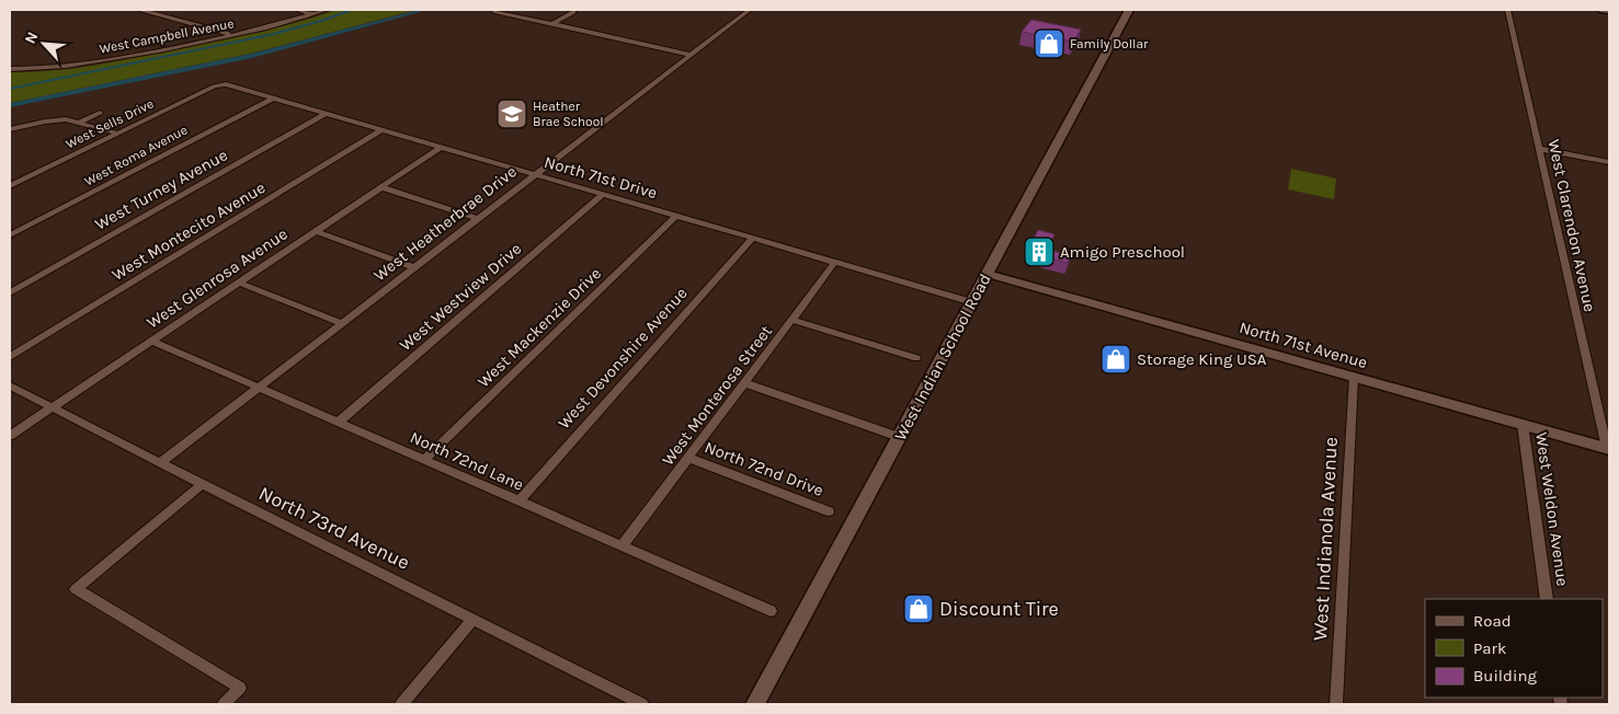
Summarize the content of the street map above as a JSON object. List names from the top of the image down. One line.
{"streets":{"main road":["West Indian School Road"],"street":["West Campbell Avenue","West Sells Drive","West Roma Avenue","North 71st Drive","West Turney Avenue","West Heatherbrae Drive","West Clarendon Avenue","West Montecito Avenue","West Glenrosa Avenue","West Westview Drive","West Mackenzie Drive","North 71st Avenue","West Devonshire Avenue","West Monterosa Street","North 72nd Lane","North 72nd Drive","West Weldon Avenue","North 73rd Avenue","West Indianola Avenue"]},"crossings":[["West Sells Drive","North 71st Drive"],["West Roma Avenue","North 71st Drive"],["North 71st Drive","West Turney Avenue"],["North 71st Drive","West Heatherbrae Drive"],["North 71st Drive","West Montecito Avenue"],["North 71st Drive","West Glenrosa Avenue"],["North 71st Drive","West Westview Drive"],["North 71st Drive","West Mackenzie Drive"],["North 71st Drive","West Indian School Road"],["North 71st Drive","West Devonshire Avenue"],["North 71st Drive","West Monterosa Street"],["West Heatherbrae Drive","North 72nd Lane"],["West Heatherbrae Drive","North 73rd Avenue"],["West Clarendon Avenue","North 71st Avenue"],["West Glenrosa Avenue","North 72nd Lane"],["West Glenrosa Avenue","North 73rd Avenue"],["West Westview Drive","North 72nd Lane"],["West Mackenzie Drive","North 72nd Lane"],["North 71st Avenue","West Indian School Road"],["North 71st Avenue","West Weldon Avenue"],["North 71st Avenue","West Indianola Avenue"],["West Devonshire Avenue","North 72nd Lane"],["West Monterosa Street","North 72nd Lane"],["West Monterosa Street","North 72nd Drive"]],"places":{"shop":["Family Dollar","Storage King USA","Discount Tire"],"school or university":["Heather Brae School"],"building":["Amigo Preschool"]},"legend":["Road","Park","Building"],"north":"top left"}
